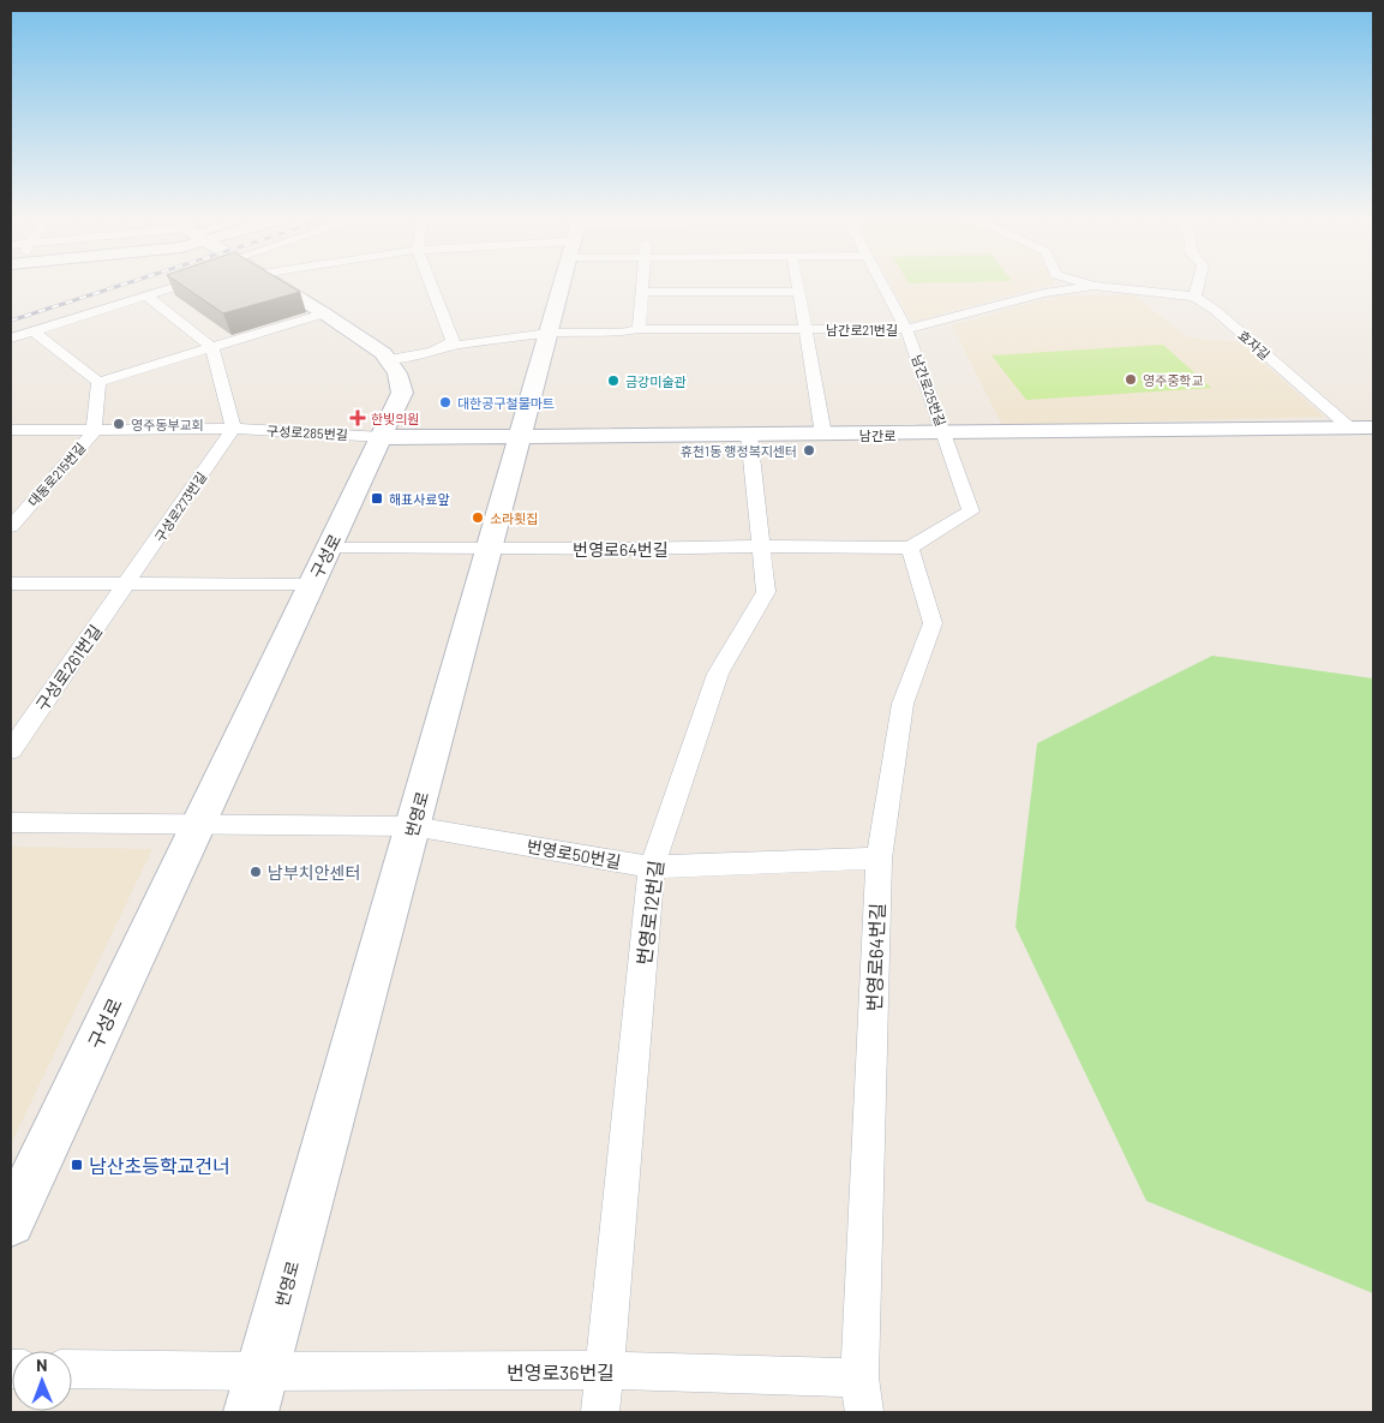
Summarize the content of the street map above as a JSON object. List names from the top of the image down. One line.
{"streets":{"main road":["남간로","구성로","번영로"],"street":["남간로21번길","효자길","남간로25번길","구성로285번길","대동로215번길","구성로273번길","번영로64번길","구성로261번길","번영로50번길","번영로12번길","번영로36번길"]},"crossings":[["남간로21번길","효자길"],["남간로21번길","남간로25번길"],["남간로21번길","남간로"],["남간로21번길","구성로"],["남간로21번길","번영로"],["효자길","남간로"],["남간로25번길","남간로"],["구성로285번길","남간로"],["구성로285번길","대동로215번길"],["구성로285번길","구성로273번길"],["구성로285번길","구성로"],["남간로","구성로"],["남간로","번영로"],["남간로","번영로12번길"],["구성로273번길","구성로261번길"],["번영로64번길","구성로"],["번영로64번길","번영로"],["번영로64번길","번영로50번길"],["번영로64번길","번영로12번길"],["번영로64번길","번영로36번길"],["번영로","번영로50번길"],["번영로","번영로36번길"],["번영로50번길","번영로12번길"],["번영로12번길","번영로36번길"]],"places":{"other":["영주중학교","금강미술관","대한공구철물마트","영주동부교회","휴천1동 행정복지센터","소라횟집","남부치안센터"],"health":["한빛의원"],"transit":["해표사료앞","남산초등학교건너"]},"north":"top"}
